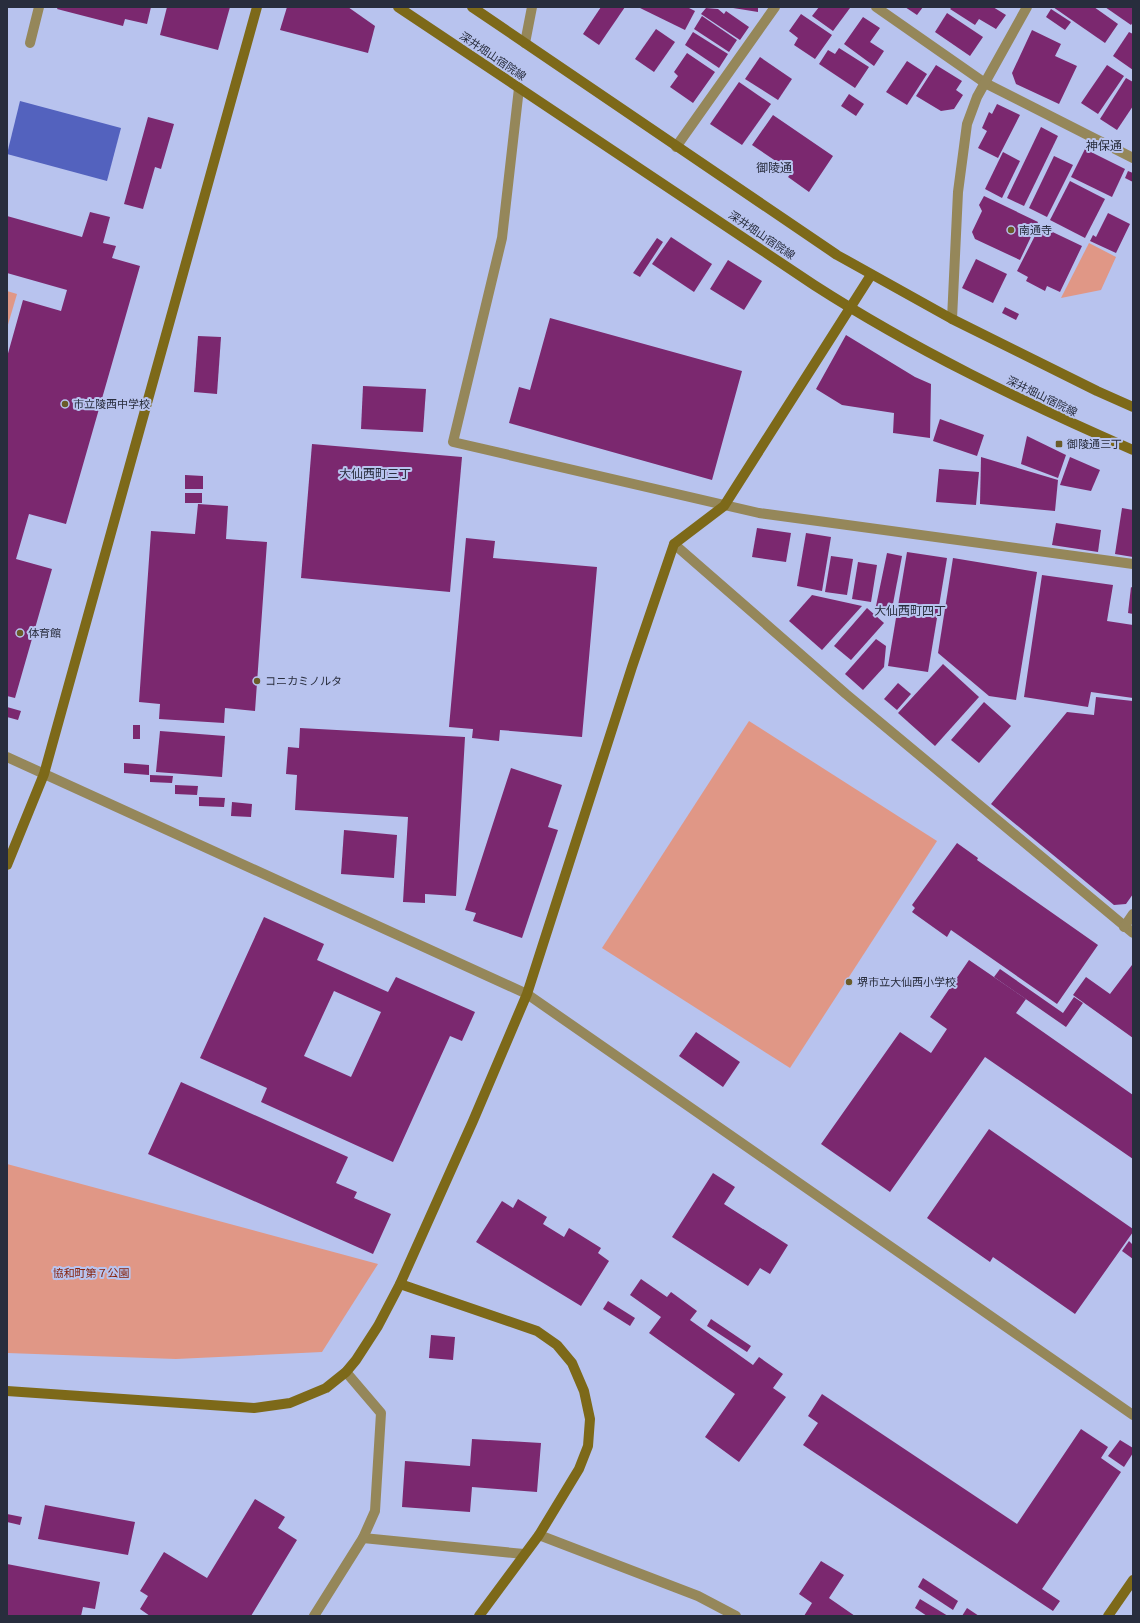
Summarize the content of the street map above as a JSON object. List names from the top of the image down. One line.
{"streets":{"street":["深井畑山宿院線"]},"districts":["神保通","御陵通","大仙西町三丁","大仙西町四丁"],"parks":["協和町第７公園"],"places":{"other":["南通寺","市立陵西中学校","体育館","コニカミノルタ","堺市立大仙西小学校"],"transit":["御陵通三丁"]}}
